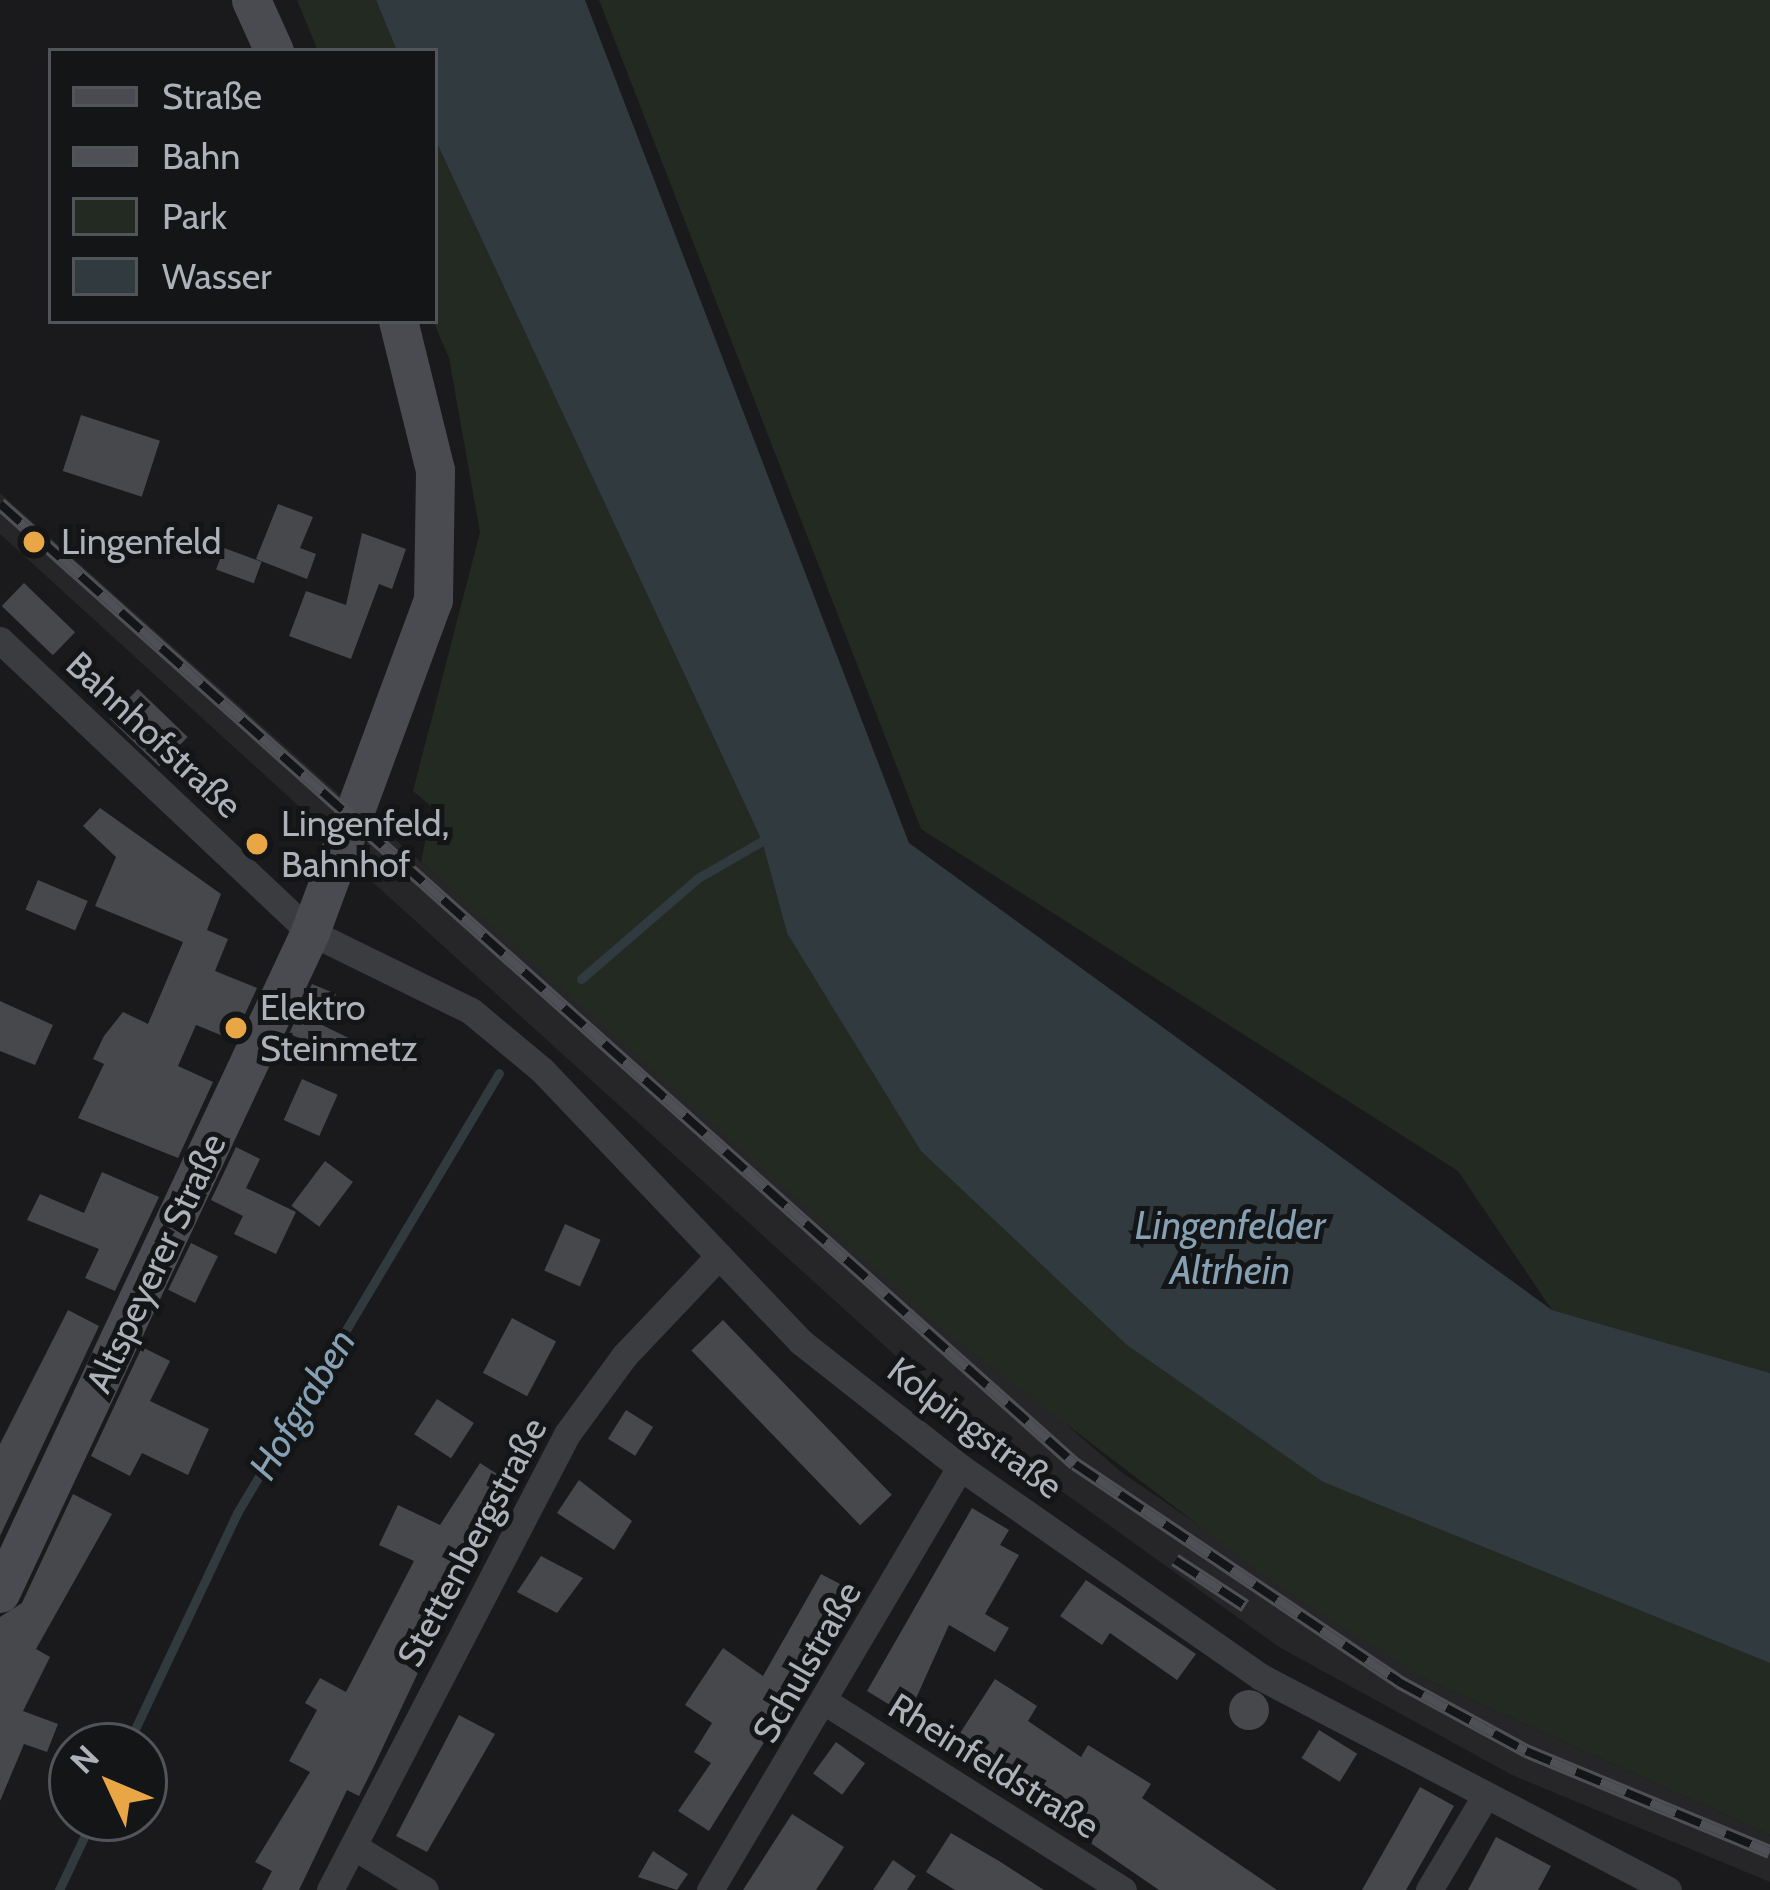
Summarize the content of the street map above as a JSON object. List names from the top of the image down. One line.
{"streets":{"main road":["Altspeyerer Straße"],"street":["Bahnhofstraße","Kolpingstraße","Stettenbergstraße","Schulstraße","Rheinfeldstraße"]},"crossings":[["Bahnhofstraße","Altspeyerer Straße"],["Bahnhofstraße","Kolpingstraße"],["Altspeyerer Straße","Kolpingstraße"],["Kolpingstraße","Stettenbergstraße"],["Kolpingstraße","Schulstraße"],["Schulstraße","Rheinfeldstraße"]],"water":["Lingenfelder Altrhein","Hofgraben"],"places":["Lingenfeld","Lingenfeld, Bahnhof","Elektro Steinmetz"],"legend":["Straße","Bahn","Park","Wasser"],"north":"top left"}
